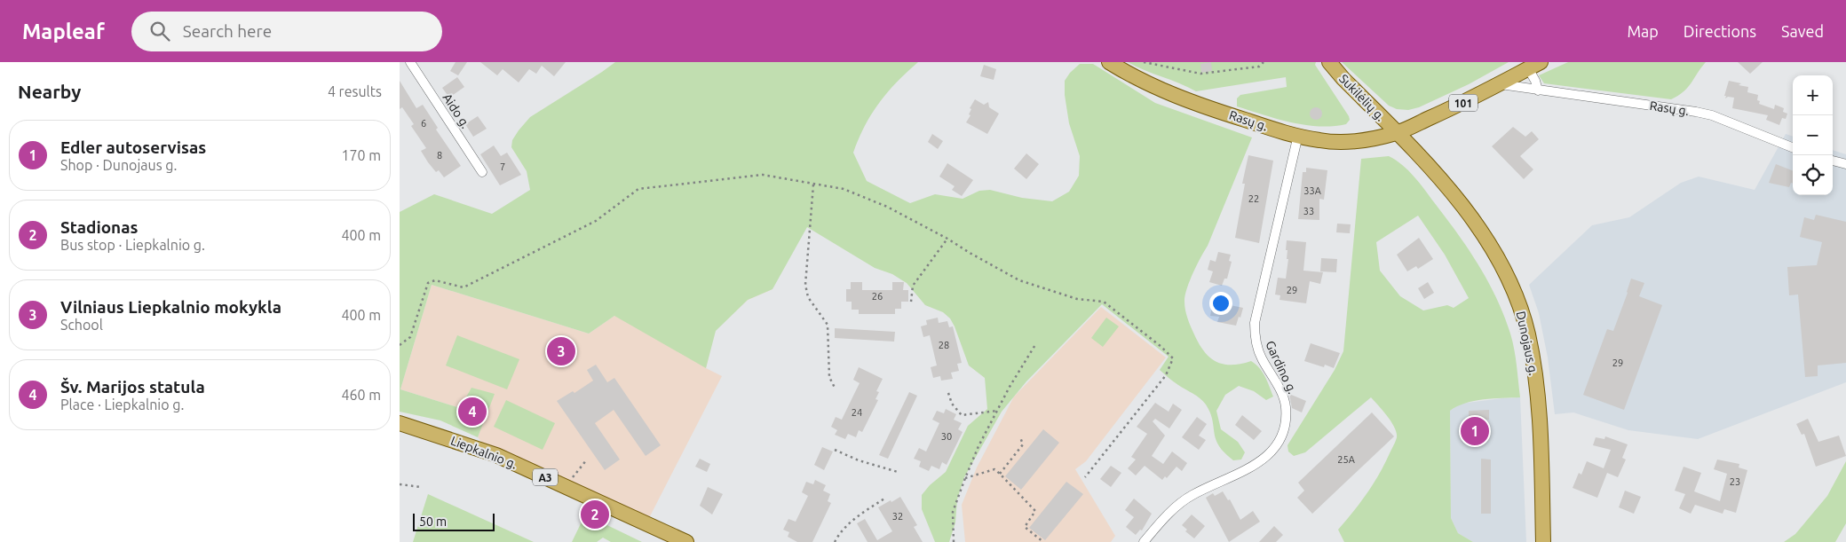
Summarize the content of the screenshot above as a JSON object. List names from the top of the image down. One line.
{"streets":{"main road":["Sukilėlių g.","101","Rasų g.","Dunojaus g.","Liepkalnio g.","A3"],"street":["Aido g.","Gardino g."]},"crossings":[["Sukilėlių g.","101"],["Sukilėlių g.","Rasų g."],["Sukilėlių g.","Dunojaus g."],["101","Rasų g."],["101","Dunojaus g."],["Rasų g.","Dunojaus g."],["Rasų g.","Gardino g."]],"house_numbers":["6","8","7","33A","22","33","29","26","28","29","24","30","25A","23","32"],"scale_bar":"50 m","page":{"header":"Mapleaf","search":"Search here","nav":["Map","Directions","Saved"],"heading":["Nearby","4 results"],"map_buttons":["+","−"],"list":[{"mark":"1","name":"Edler autoservisas","note":"Shop · Dunojaus g.","value":"170 m"},{"mark":"2","name":"Stadionas","note":"Bus stop · Liepkalnio g.","value":"400 m"},{"mark":"3","name":"Vilniaus Liepkalnio mokykla","note":"School","value":"400 m"},{"mark":"4","name":"Šv. Marijos statula","note":"Place · Liepkalnio g.","value":"460 m"}],"pins":["3","4","1","2"],"scale":"50 m"}}
